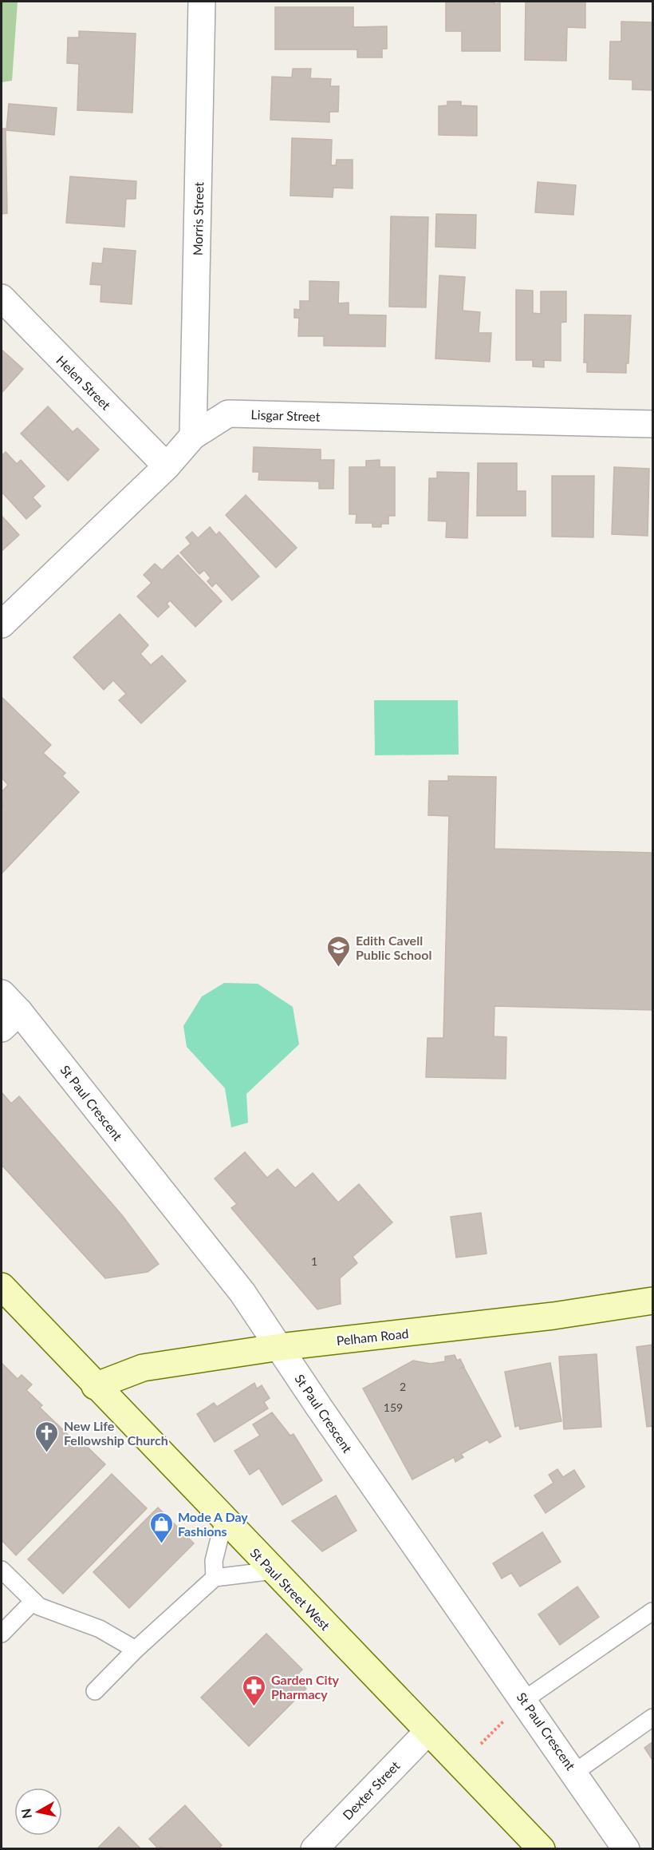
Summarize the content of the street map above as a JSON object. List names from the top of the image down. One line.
{"streets":{"main road":["Pelham Road","St Paul Street West"],"street":["Morris Street","Helen Street","Lisgar Street","St Paul Crescent","Dexter Street"]},"crossings":[["Morris Street","Lisgar Street"],["Helen Street","Lisgar Street"],["St Paul Crescent","Pelham Road"],["Pelham Road","St Paul Street West"],["St Paul Street West","Dexter Street"]],"places":{"school or university":["Edith Cavell Public School"],"church":["New Life Fellowship Church"],"shop":["Mode A Day Fashions"],"pharmacy":["Garden City Pharmacy"]},"house_numbers":["1","2","159"],"north":"left"}
